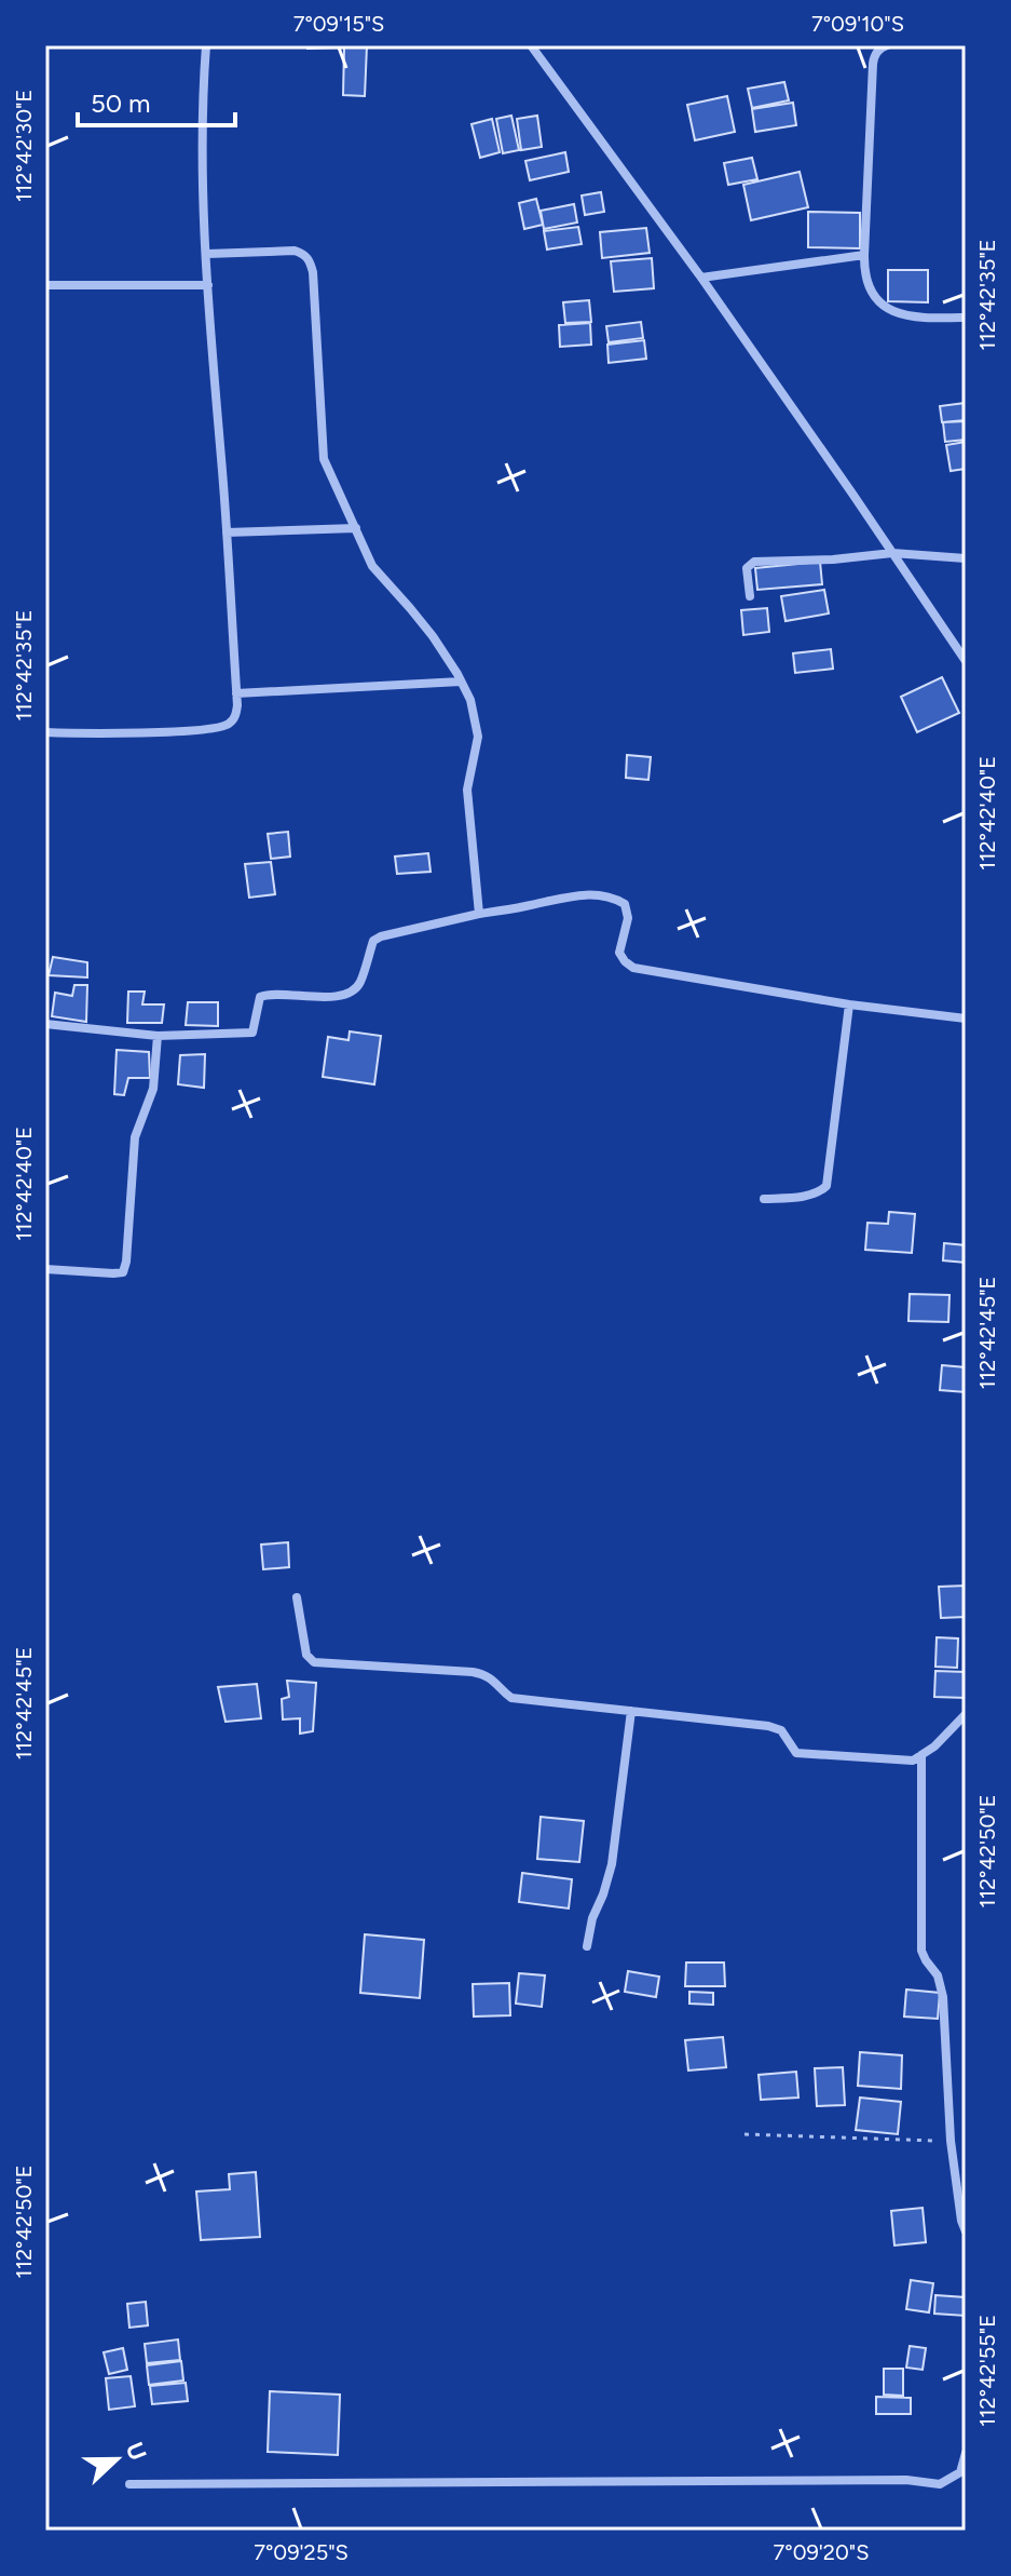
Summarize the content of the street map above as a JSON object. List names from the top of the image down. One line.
{"scale_bar":"50 m","north":"right","coordinates":["7°09'15\"S","7°09'10\"S","112°42'30\"E","112°42'35\"E","112°42'40\"E","112°42'45\"E","112°42'50\"E","112°42'55\"E","7°09'25\"S","7°09'20\"S"]}
